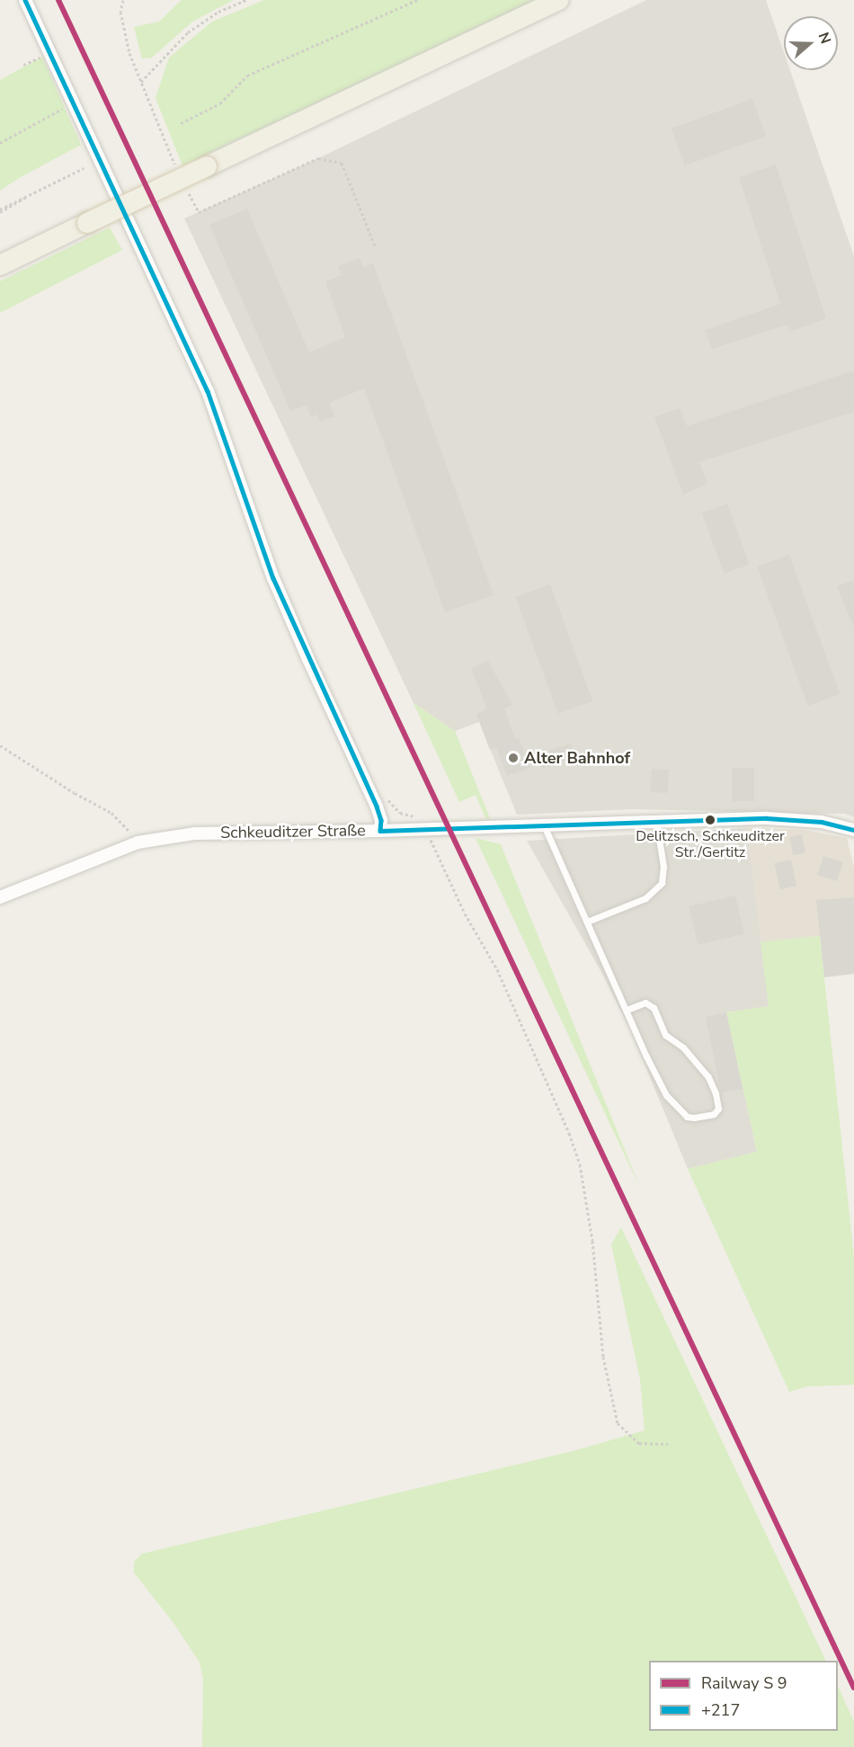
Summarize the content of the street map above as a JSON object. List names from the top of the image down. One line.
{"streets":{"street":["Schkeuditzer Straße"]},"places":["Alter Bahnhof","Delitzsch, Schkeuditzer Str./Gertitz"],"lines":["transit line +217"],"legend":["Railway S 9","+217"],"north":"right"}
